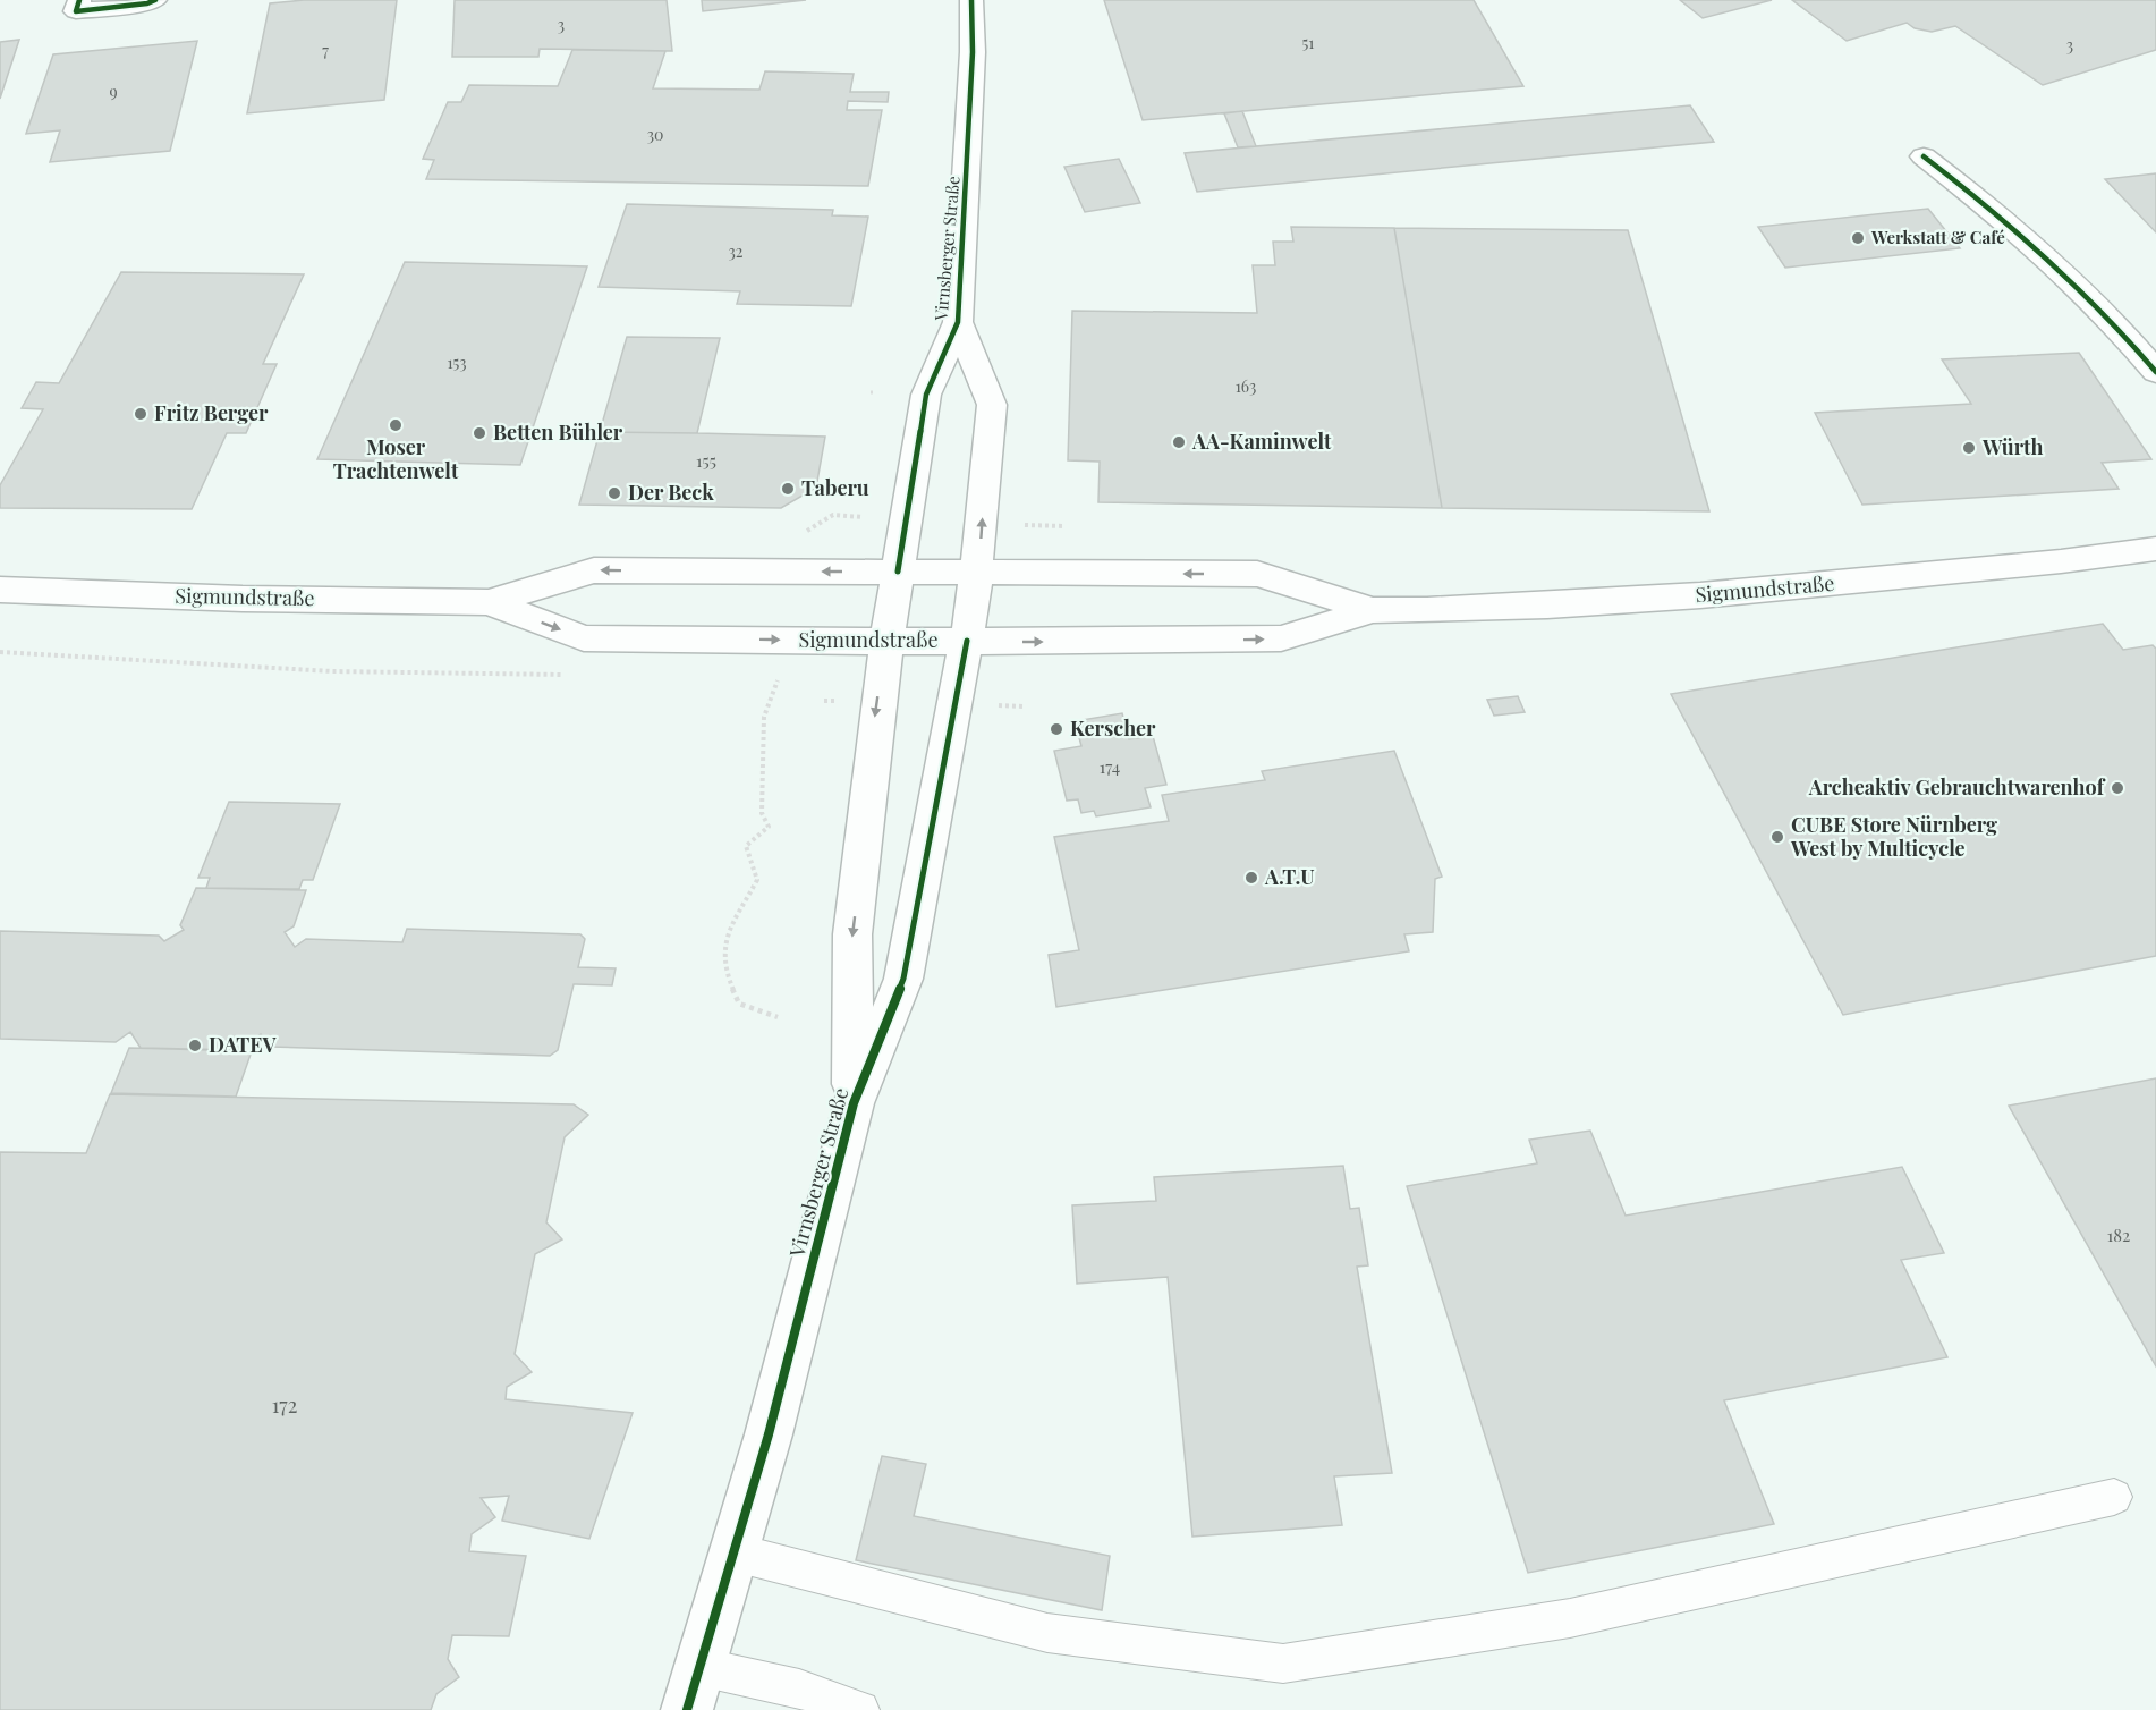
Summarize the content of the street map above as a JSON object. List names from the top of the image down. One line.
{"streets":{"main road":["Virnsberger Straße","Sigmundstraße"]},"crossings":[["Virnsberger Straße","Sigmundstraße"]],"places":["Werkstatt & Café","Fritz Berger","Moser Trachtenwelt","Betten Bühler","AA-Kaminwelt","Würth","Taberu","Der Beck","Kerscher","Archeaktiv Gebrauchtwarenhof","CUBE Store Nürnberg West by Multicycle","A.T.U","DATEV"],"house_numbers":["3","51","3","7","9","30","32","153","163","155","174","182","172"]}
